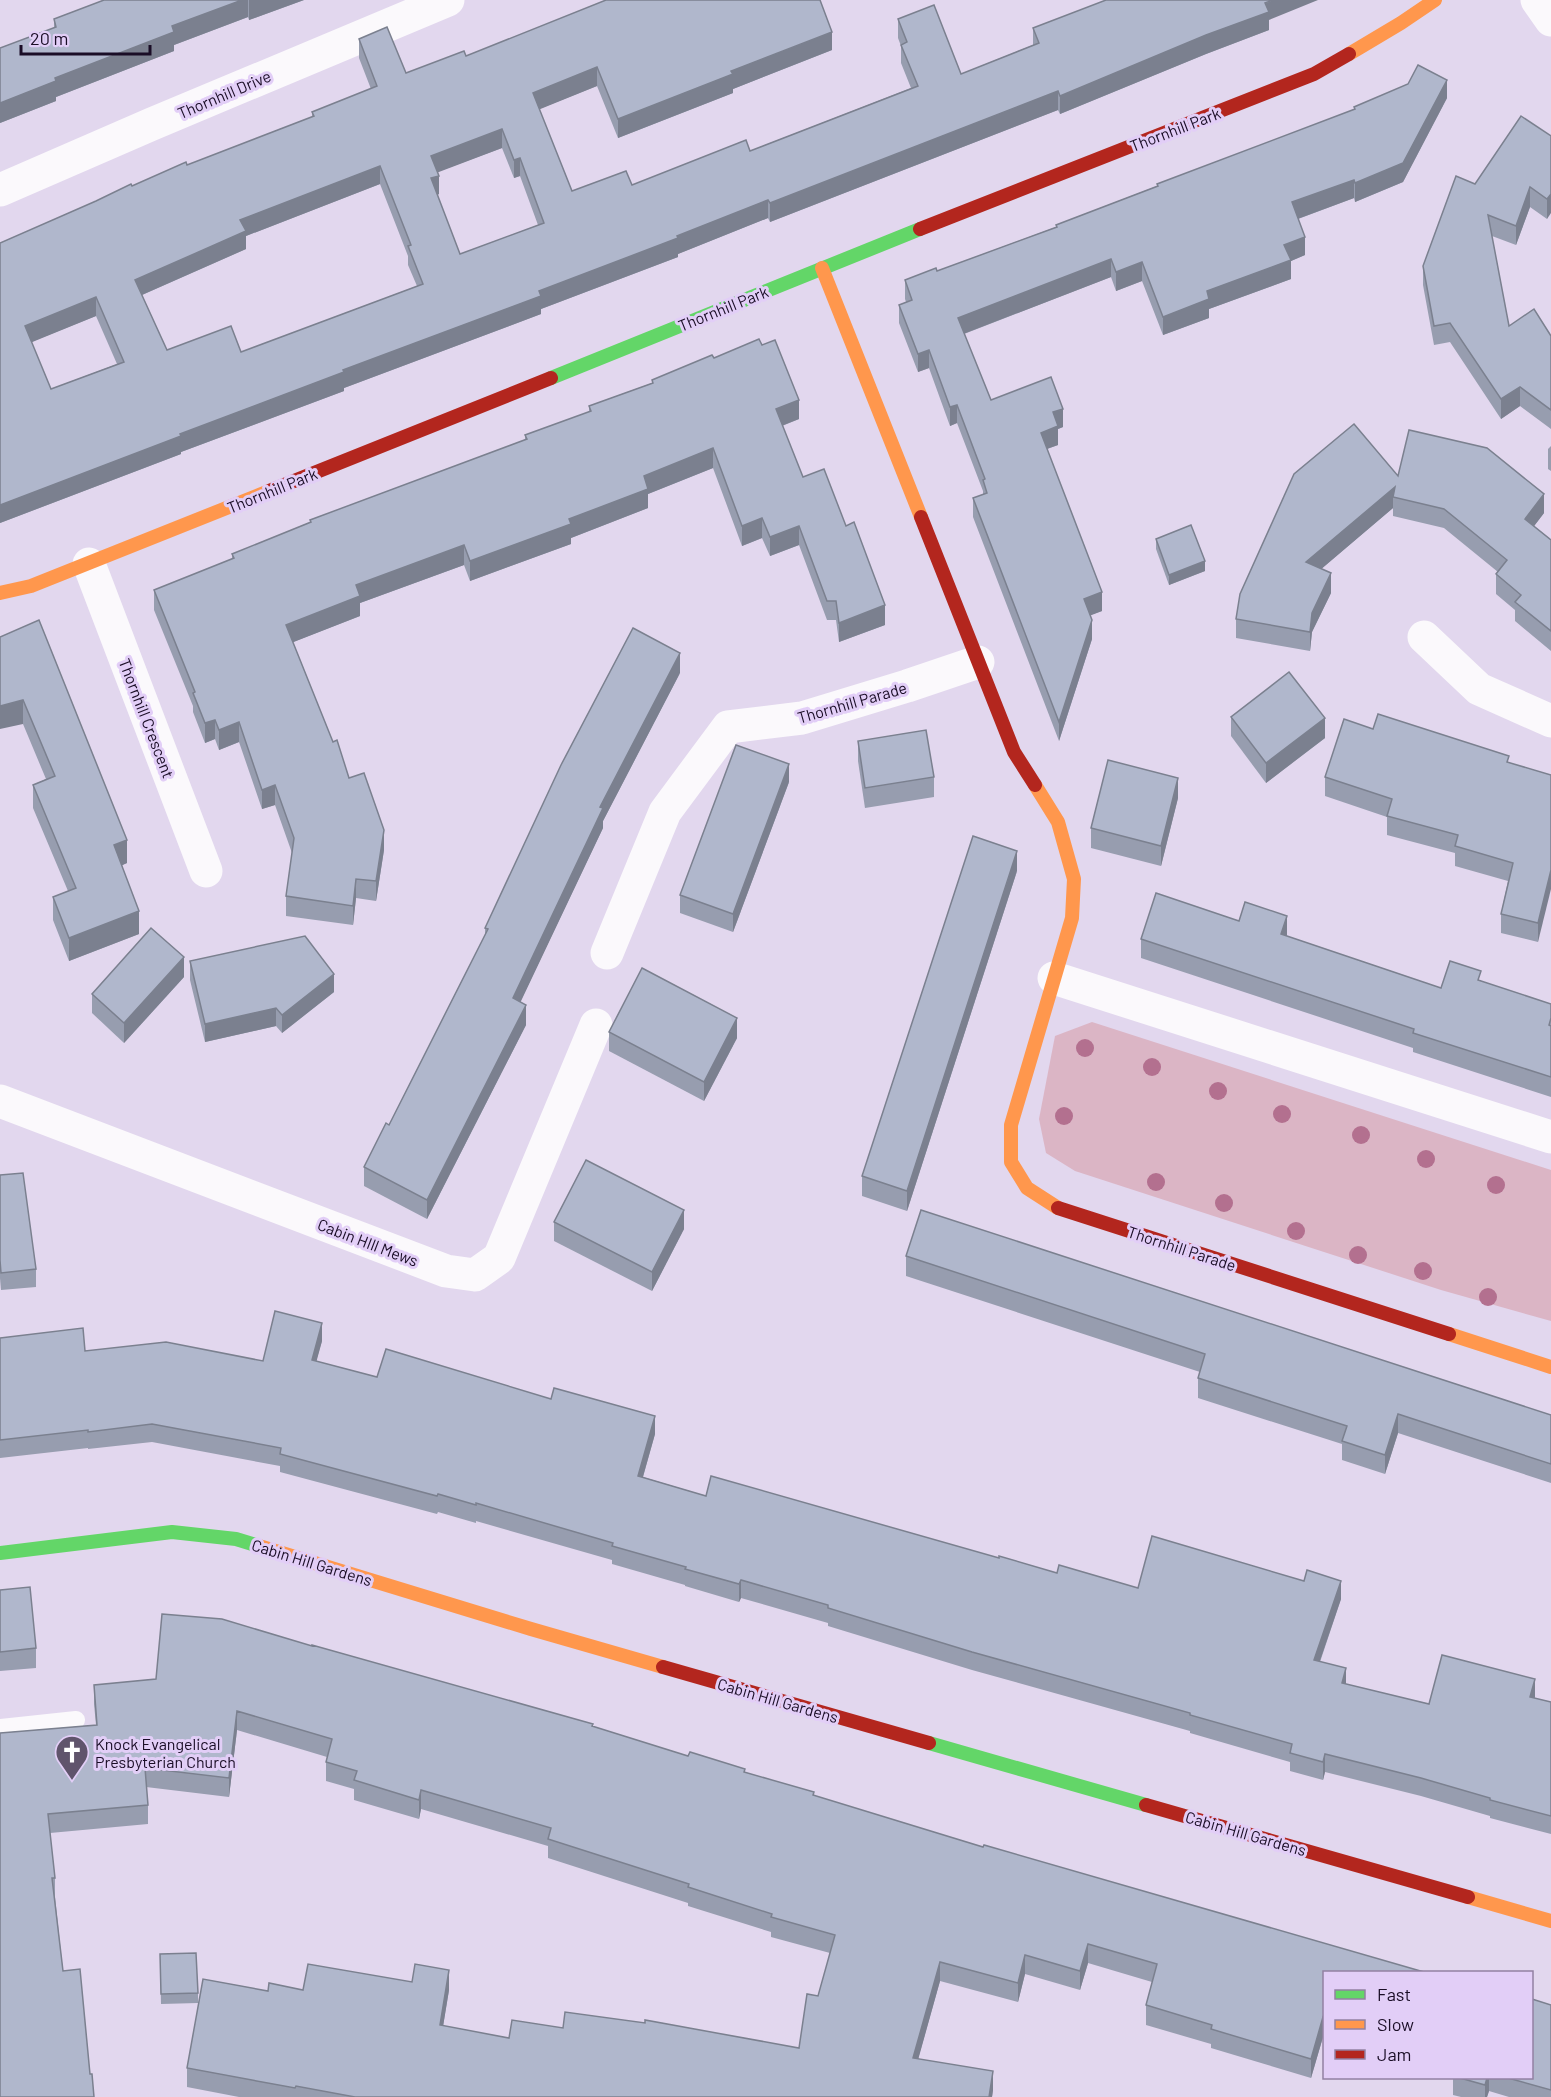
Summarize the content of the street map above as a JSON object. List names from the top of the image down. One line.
{"streets":{"street":["Thornhill Drive","Thornhill Park","Thornhill Parade","Thornhill Crescent","Cabin HIll Mews","Cabin Hill Gardens"]},"crossings":[["Thornhill Park","Thornhill Parade"],["Thornhill Park","Thornhill Crescent"]],"places":{"church":["Knock Evangelical Presbyterian Church"]},"legend":["Fast","Slow","Jam"],"scale_bar":"20 m"}
